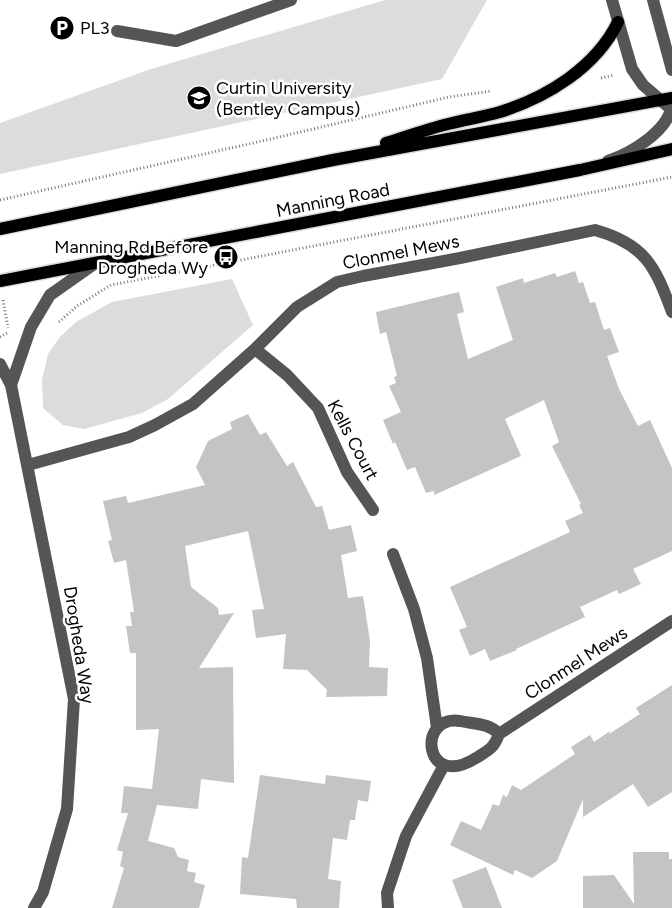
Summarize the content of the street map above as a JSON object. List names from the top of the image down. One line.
{"streets":{"main road":["Manning Road"],"street":["Clonmel Mews","Kells Court","Drogheda Way"]},"crossings":[["Clonmel Mews","Kells Court"],["Clonmel Mews","Drogheda Way"]],"places":{"parking":["PL3"],"school or university":["Curtin University (Bentley Campus)"],"bus stop":["Manning Rd Before Drogheda Wy"]}}
